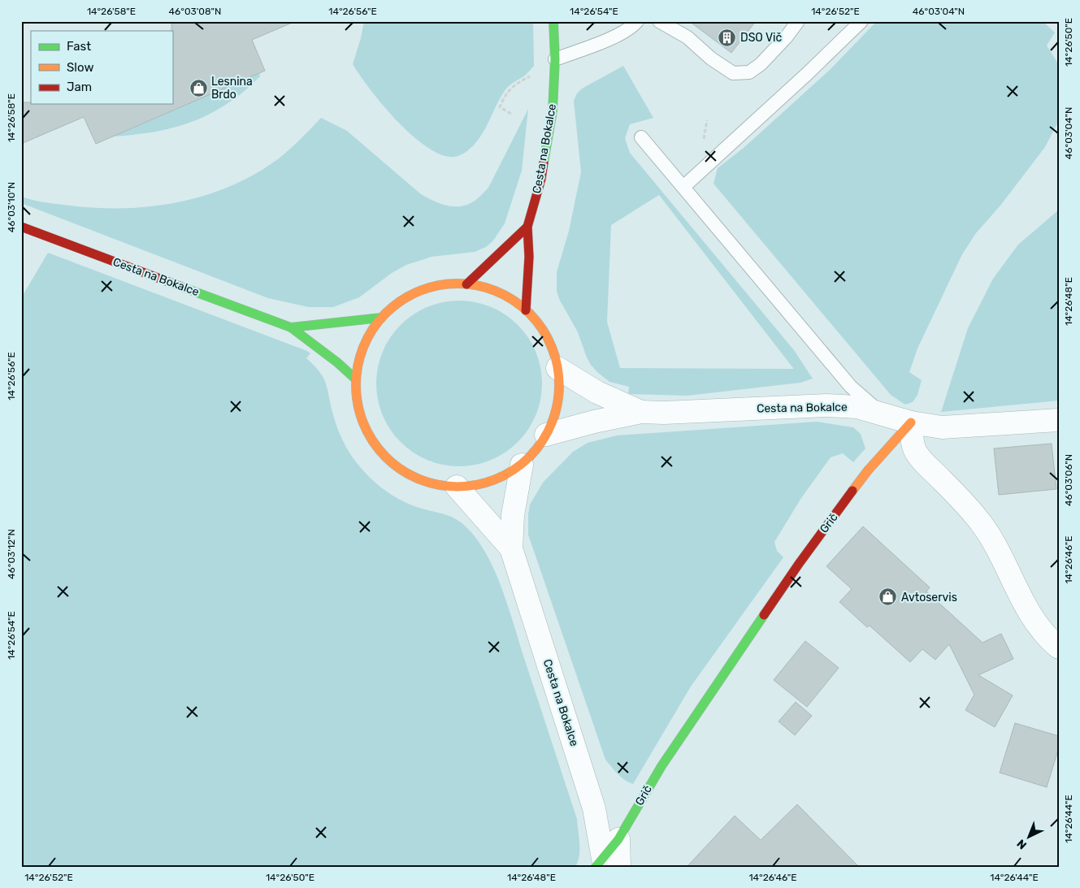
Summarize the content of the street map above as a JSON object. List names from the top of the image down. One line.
{"streets":{"street":["Cesta na Bokalce","Grič"]},"crossings":[["Cesta na Bokalce","Grič"]],"places":{"building":["DSO Vič"],"shop":["Lesnina Brdo","Avtoservis"]},"legend":["Fast","Slow","Jam"],"north":"bottom left","coordinates":["14°26'58\"E","46°03'08\"N","14°26'56\"E","14°26'54\"E","14°26'52\"E","46°03'04\"N","14°26'50\"E","46°03'10\"N","14°26'48\"E","46°03'06\"N","46°03'12\"N","14°26'46\"E","14°26'44\"E"]}
